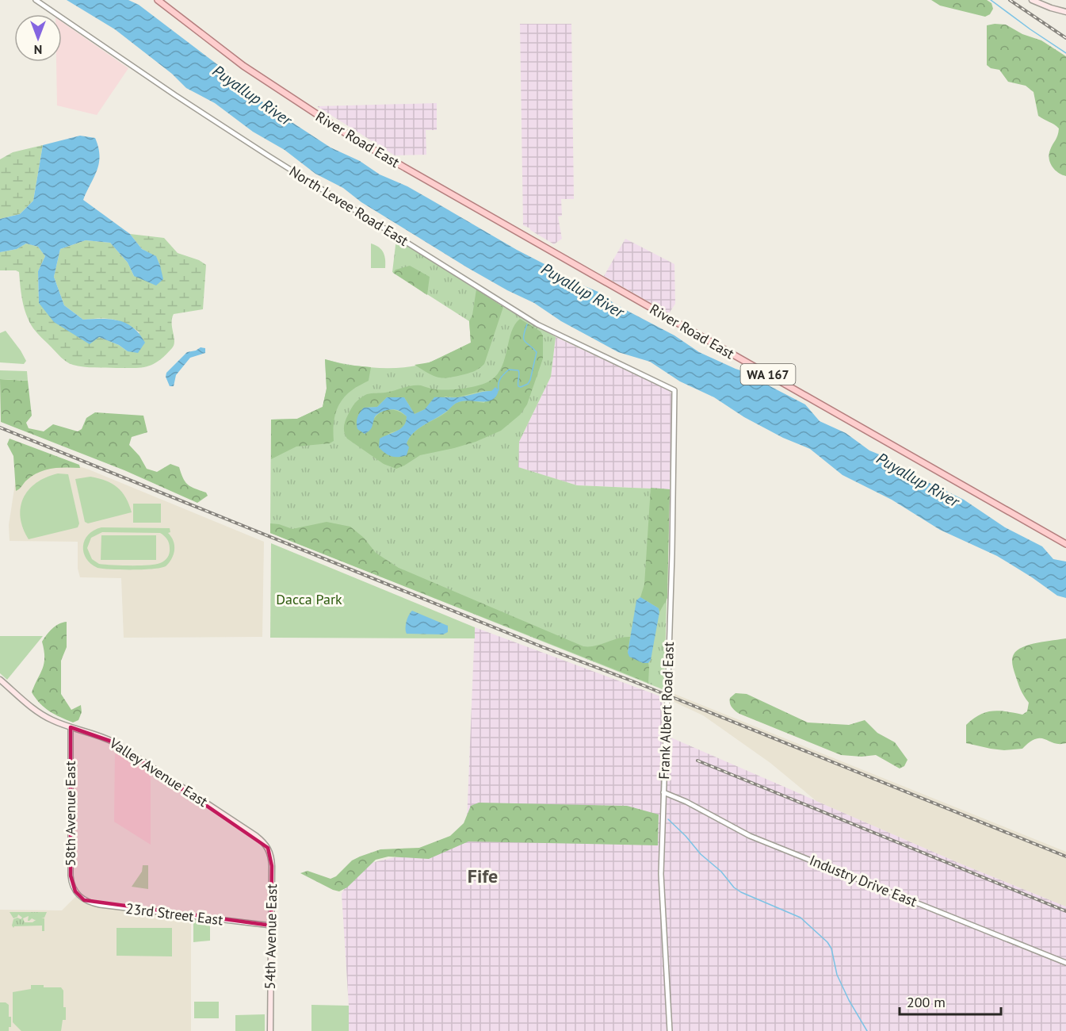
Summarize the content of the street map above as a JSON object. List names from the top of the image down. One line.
{"streets":{"main road":["River Road East","WA 167","Valley Avenue East","54th Avenue East"],"street":["North Levee Road East","Frank Albert Road East","58th Avenue East","Industry Drive East","23rd Street East"]},"crossings":[["North Levee Road East","Frank Albert Road East"],["Frank Albert Road East","Industry Drive East"],["Valley Avenue East","58th Avenue East"],["Valley Avenue East","54th Avenue East"],["58th Avenue East","23rd Street East"],["23rd Street East","54th Avenue East"]],"districts":["Fife"],"water":["Puyallup River"],"parks":["Dacca Park"],"scale_bar":"200 m","north":"bottom"}
